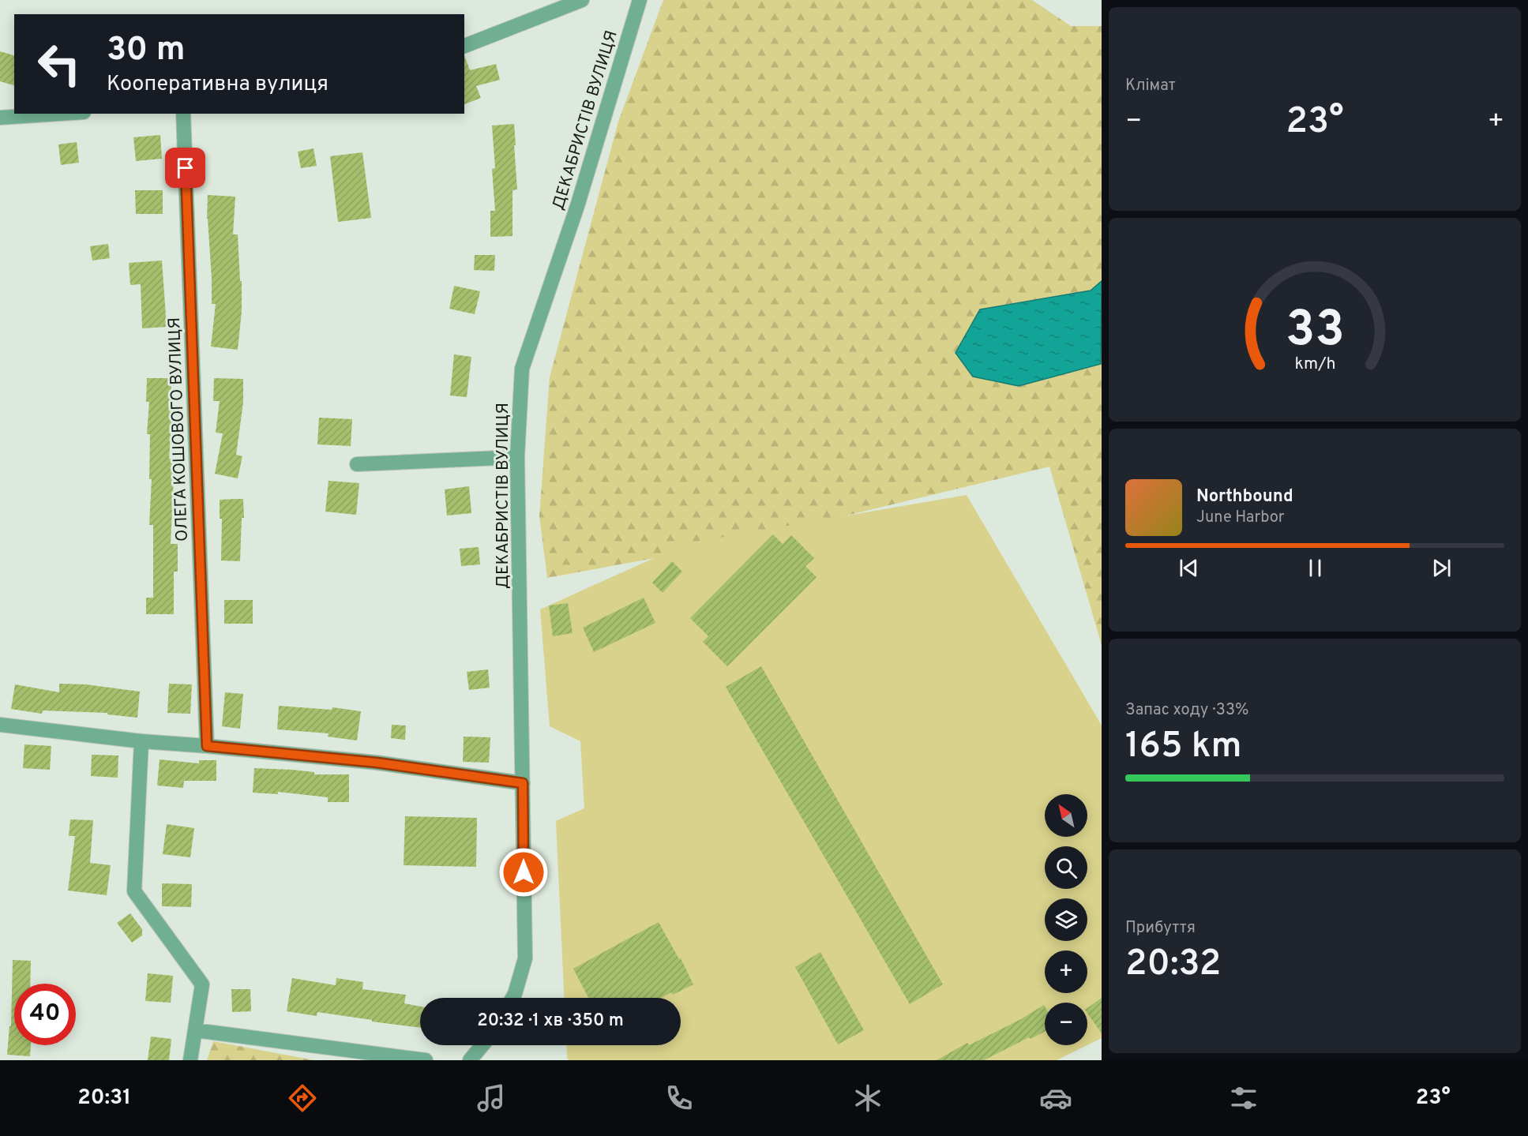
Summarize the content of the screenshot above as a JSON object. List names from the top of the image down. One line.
{"streets":{"street":["ДЕКАБРИСТІВ ВУЛИЦЯ","ОЛЕГА КОШОВОГО ВУЛИЦЯ"]},"north":"top left","page":{"tile":["Клімат",["Запас ходу · 33%","165 km"],["Прибуття","20:32"]],"turn":["30 m","Кооперативна вулиця"],"heat":["−","23°","+"],"song":["Northbound","June Harbor"],"map_buttons":["+","−"],"limit":"40","trip":"20:32 · 1 хв · 350 m","tabs":["20:31","23°"],"gauge":["33","km/h"]}}
